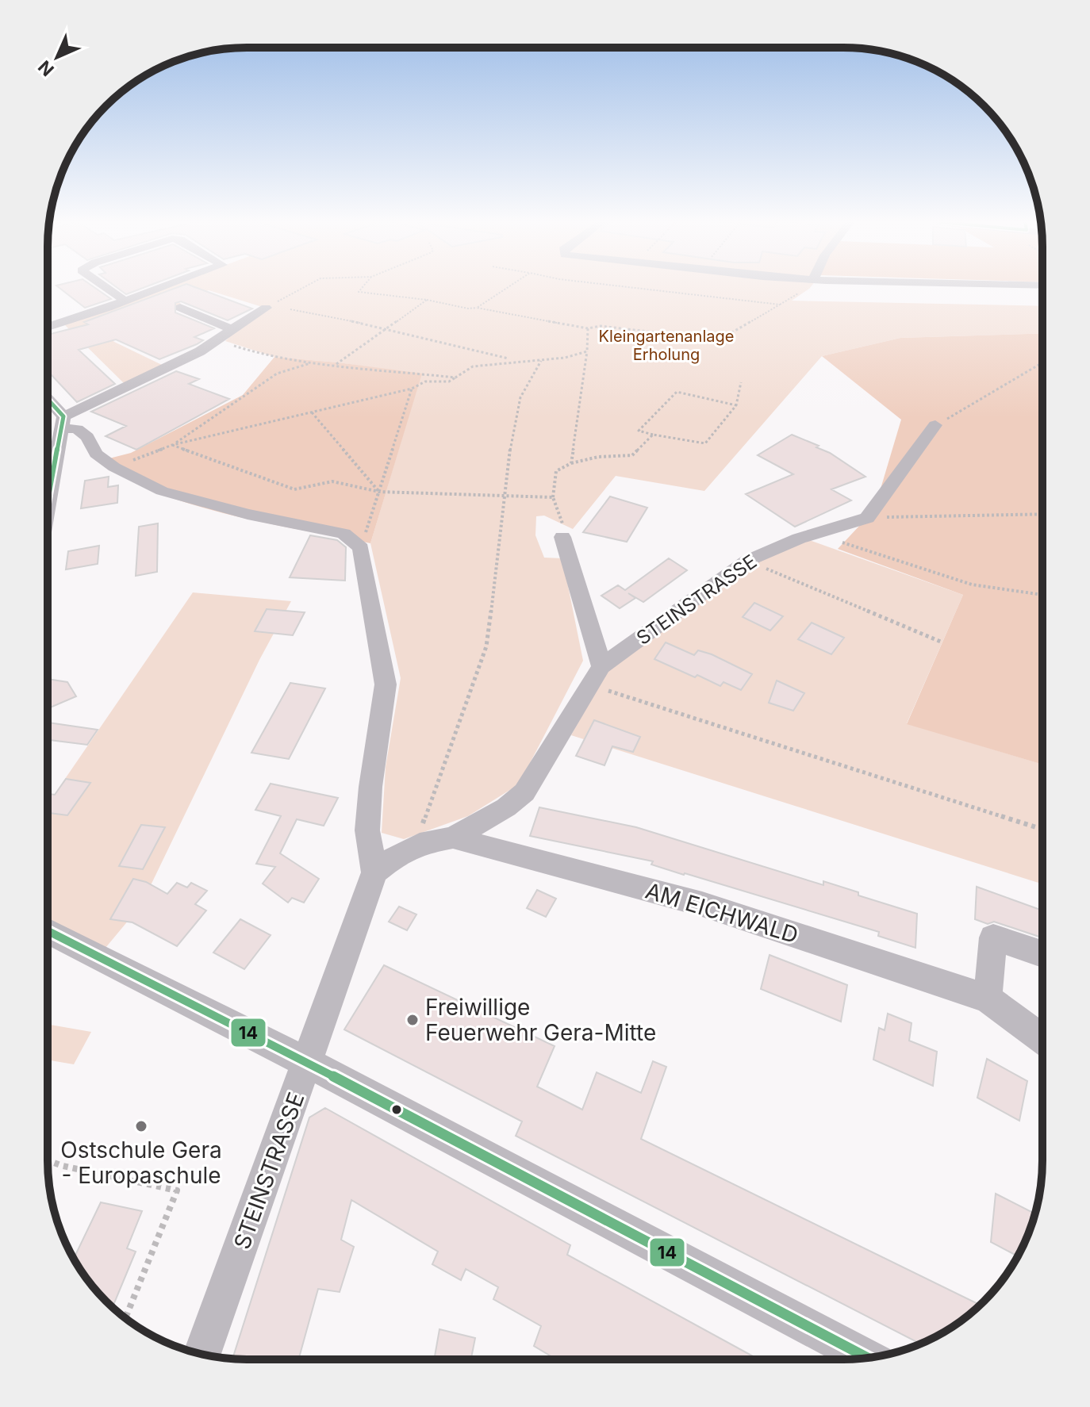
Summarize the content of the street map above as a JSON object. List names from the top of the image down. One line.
{"streets":{"street":["STEINSTRASSE","AM EICHWALD"]},"crossings":[["STEINSTRASSE","AM EICHWALD"]],"parks":["Kleingartenanlage Erholung"],"places":["Freiwillige Feuerwehr Gera-Mitte","Ostschule Gera - Europaschule"],"lines":["transit line 14"],"north":"bottom left"}
